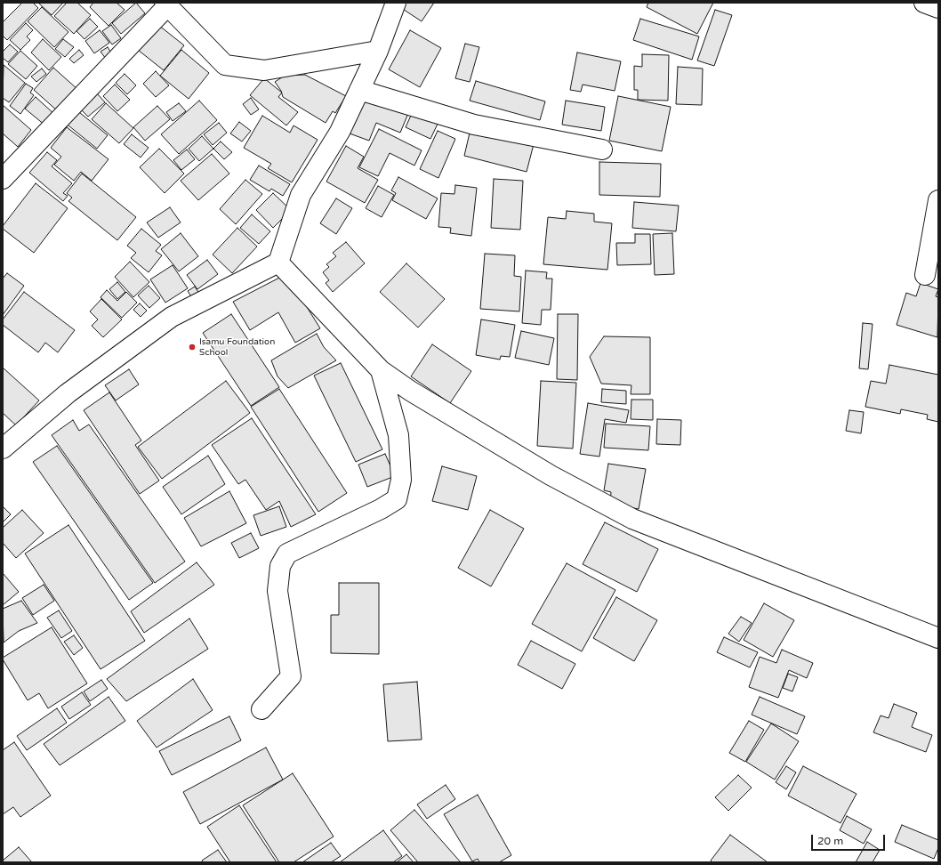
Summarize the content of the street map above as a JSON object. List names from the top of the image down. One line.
{"places":["Isamu Foundation School"],"scale_bar":"20 m"}
